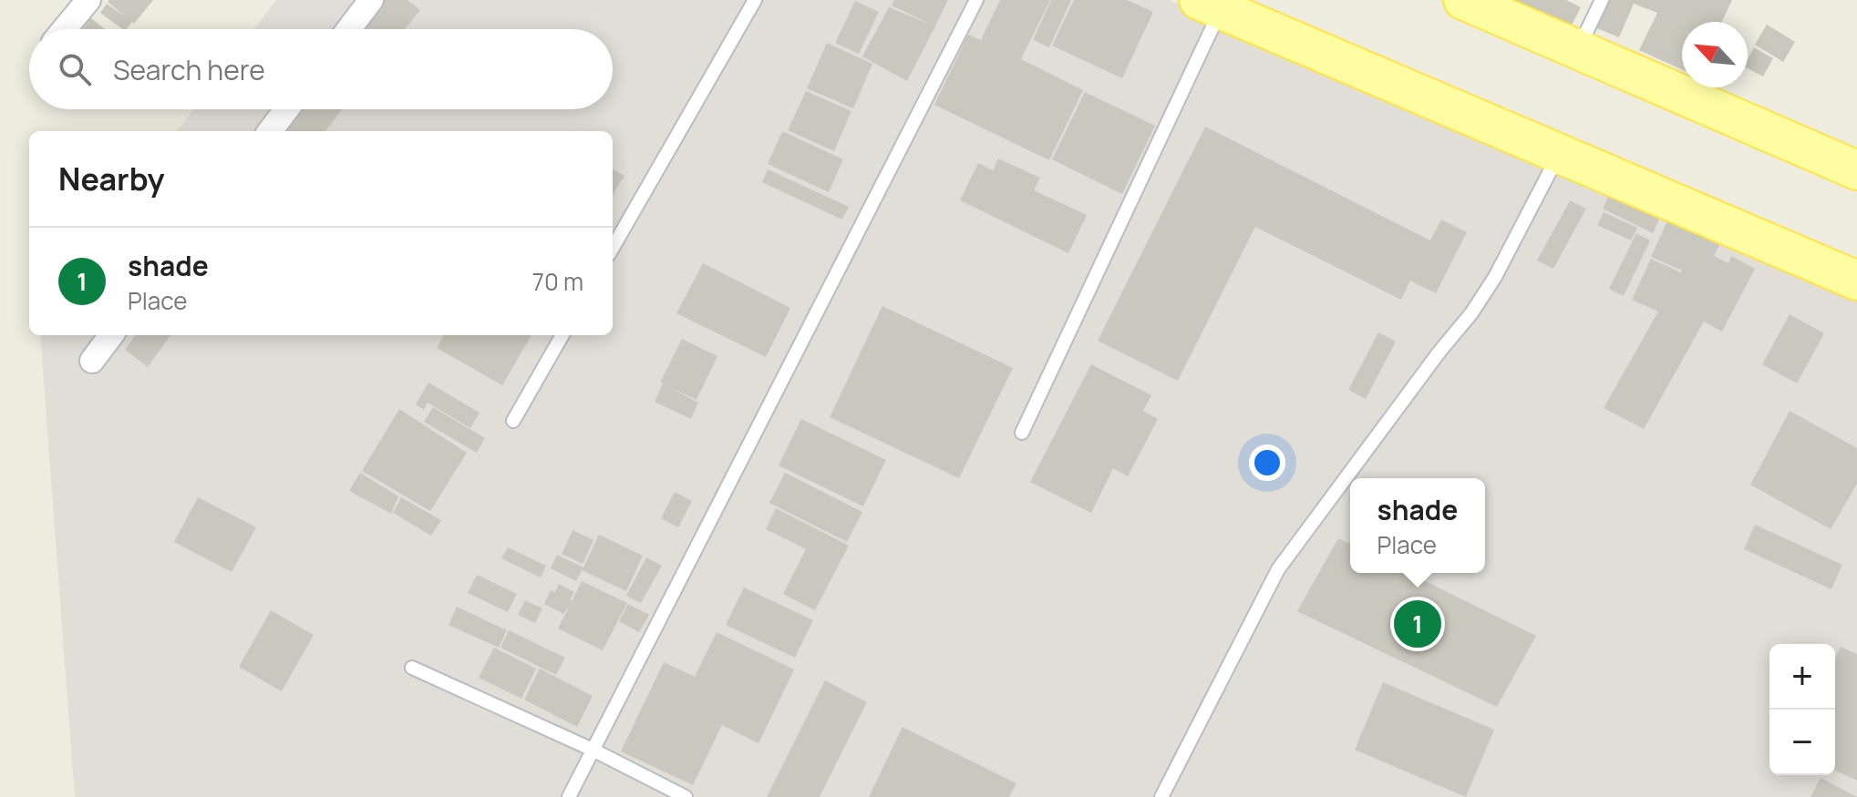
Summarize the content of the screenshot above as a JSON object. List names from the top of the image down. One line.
{"north":"top left","page":{"search":"Search here","heading":"Nearby","list":[{"mark":"1","name":"shade","note":"Place","value":"70 m"}],"popup":["shade","Place"],"pins":"1","map_buttons":["+","−"]}}
